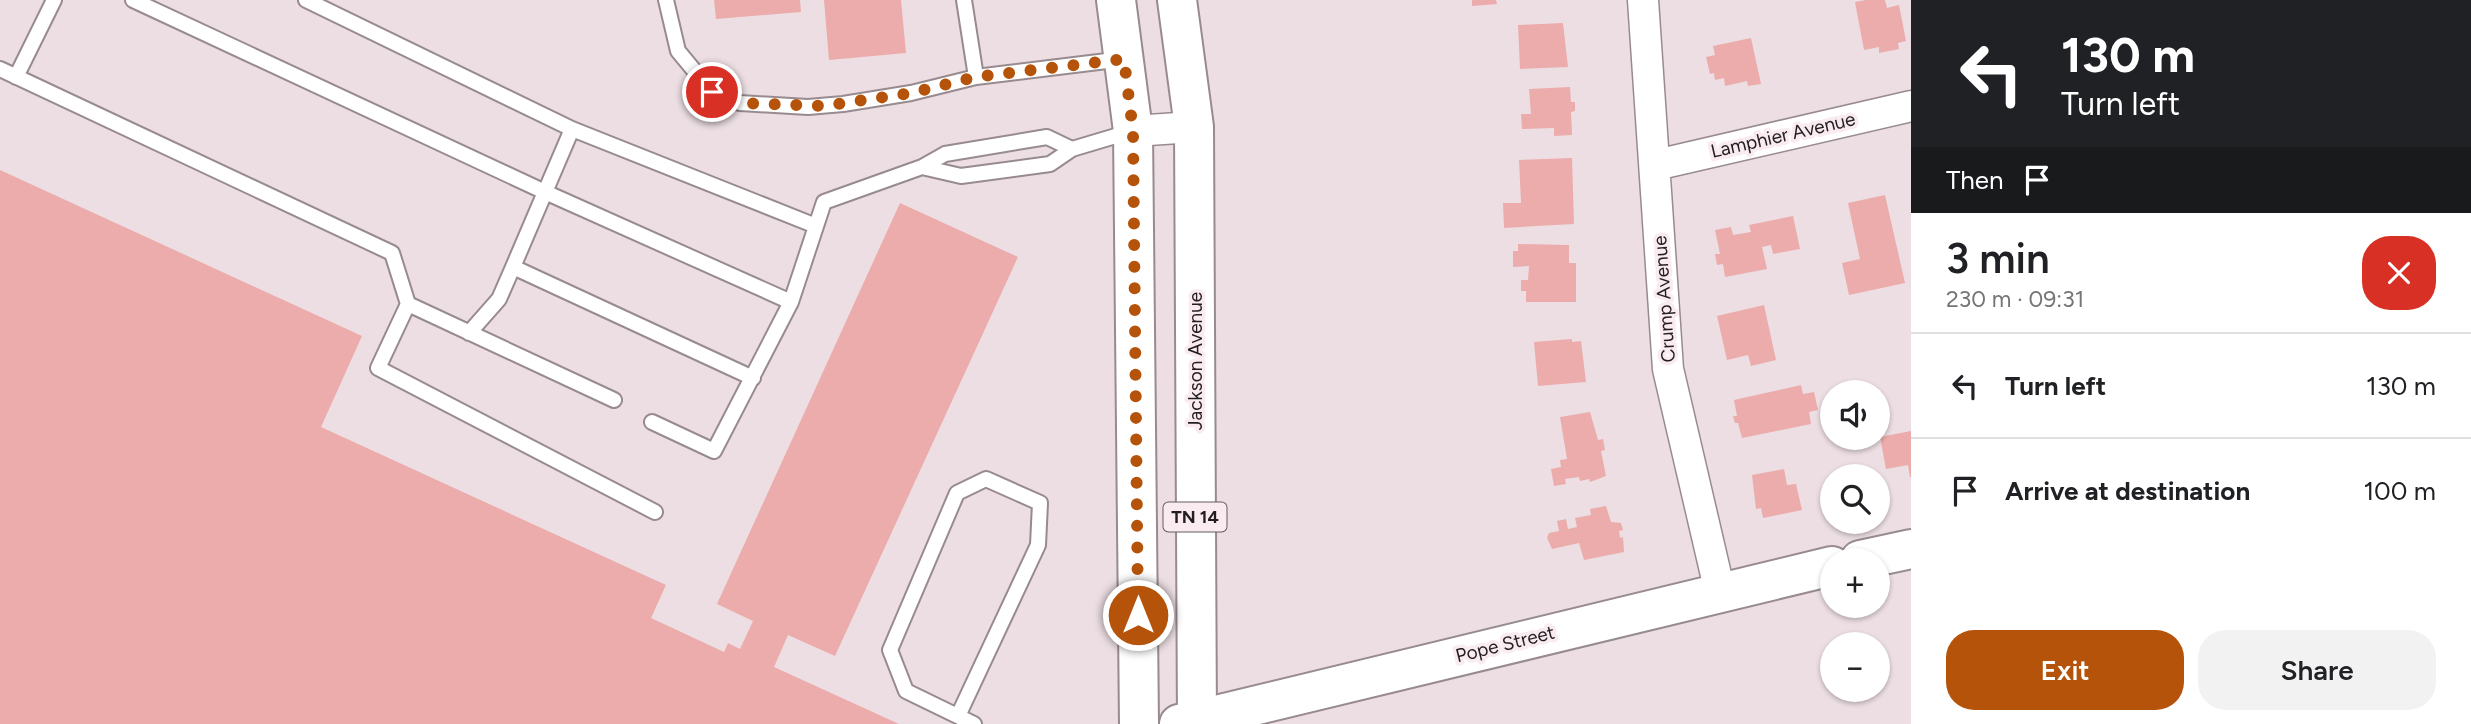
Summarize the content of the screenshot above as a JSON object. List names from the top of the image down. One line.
{"streets":{"main road":["Jackson Avenue","TN 14","Pope Street"],"street":["Lamphier Avenue","Crump Avenue"]},"crossings":[["Lamphier Avenue","Crump Avenue"],["Crump Avenue","Pope Street"],["Jackson Avenue","Pope Street"]],"page":{"turn":["130 m","Turn left"],"then":"Then","heading":["3 min","230 m · 09:31"],"list":[{"name":"Turn left","value":"130 m"},{"name":"Arrive at destination","value":"100 m"}],"map_buttons":["+","−"],"buttons":["Exit","Share"]}}
